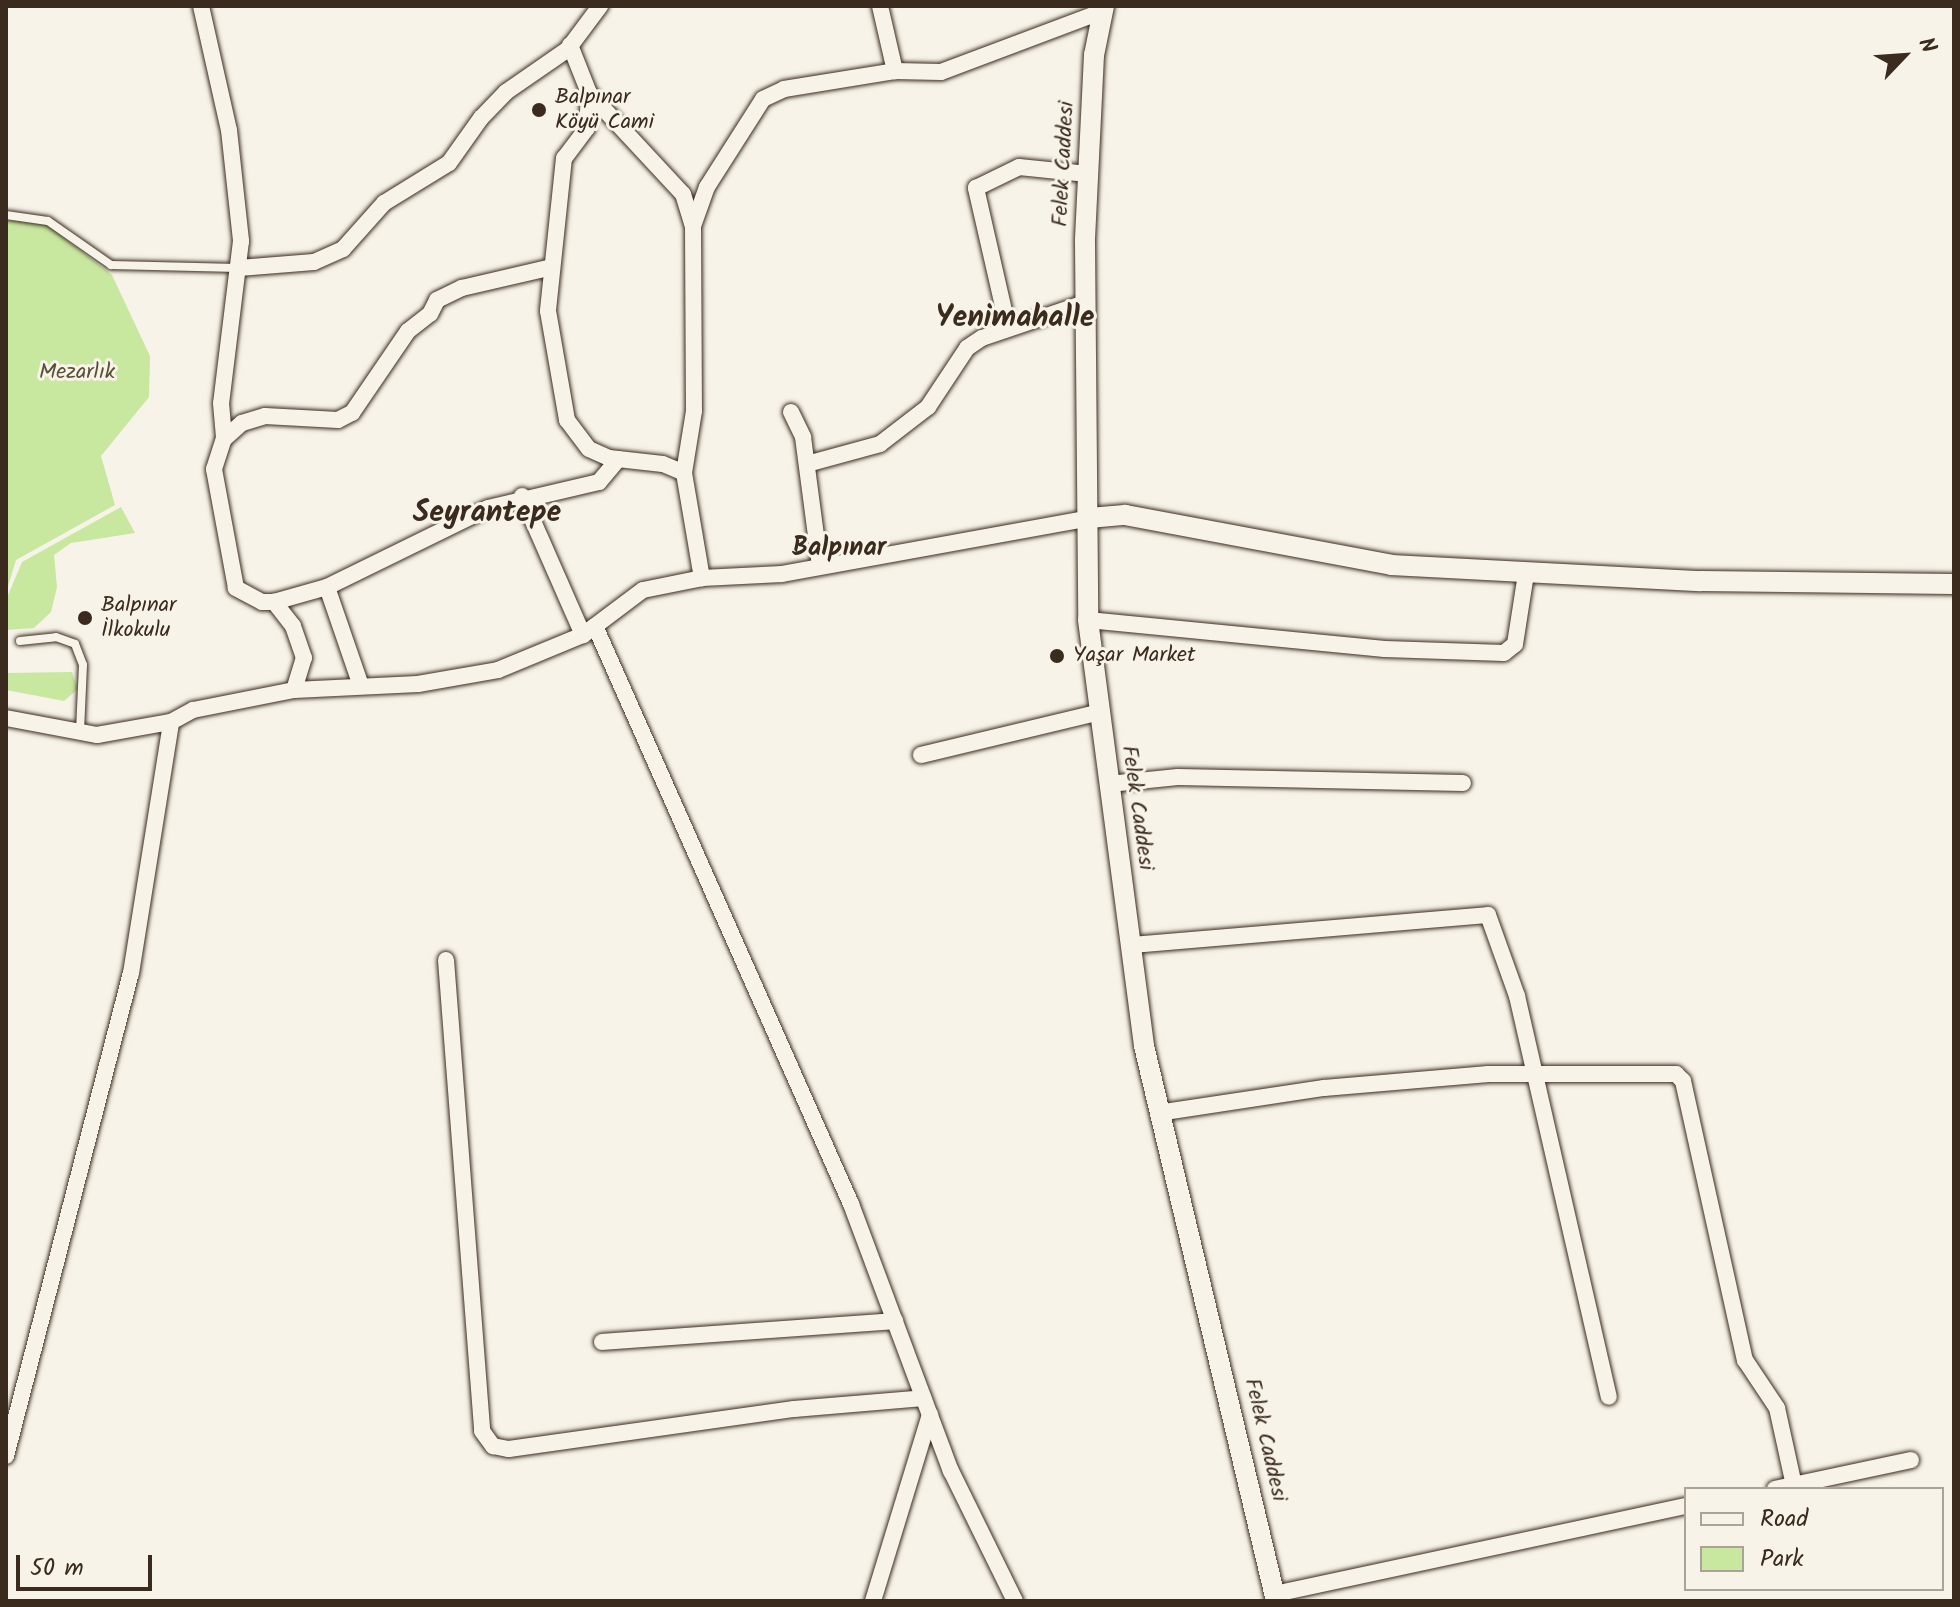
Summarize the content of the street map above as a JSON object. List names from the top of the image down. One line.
{"streets":{"street":["Felek Caddesi"]},"districts":["Yenimahalle","Seyrantepe","Balpınar"],"parks":["Mezarlık"],"places":["Balpınar Köyü Cami","Balpınar İlkokulu","Yaşar Market"],"legend":["Road","Park"],"scale_bar":"50 m","north":"top right"}
